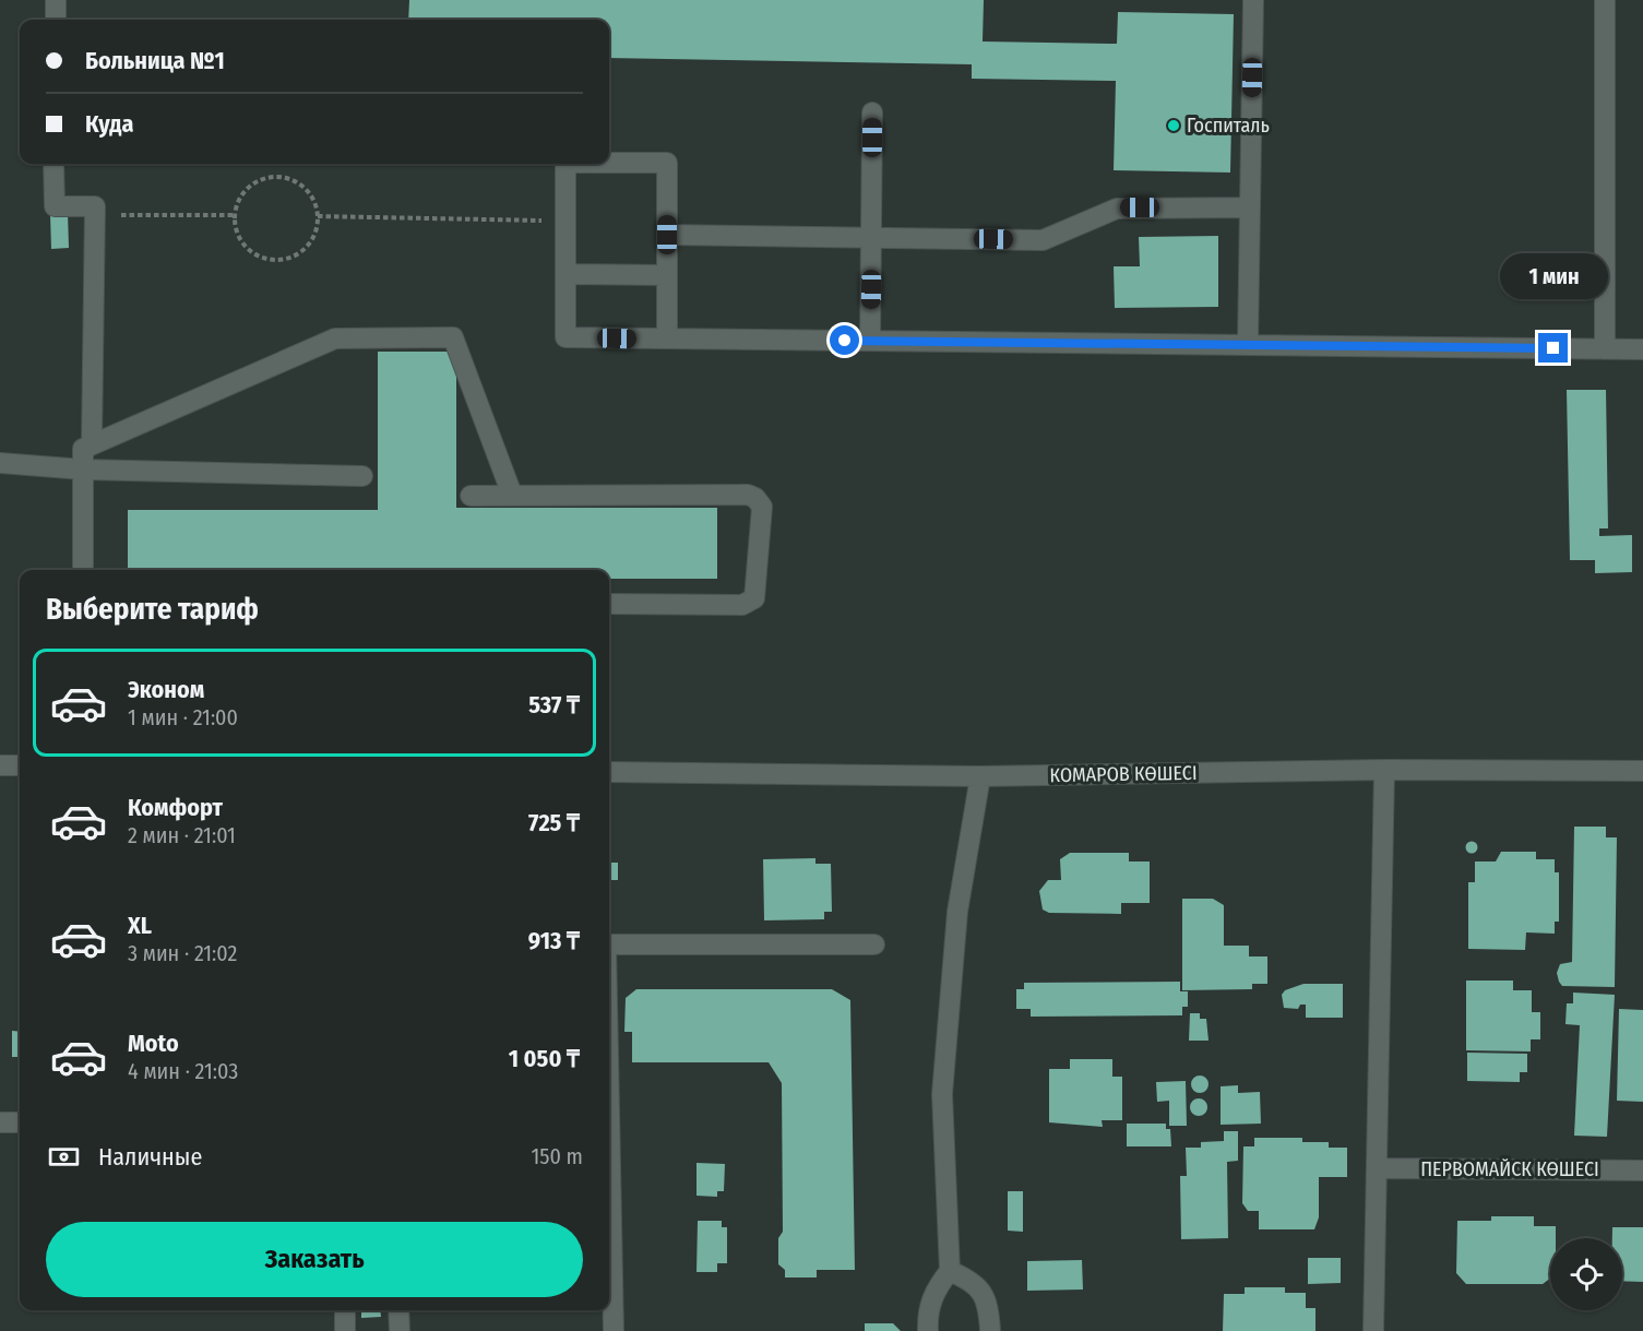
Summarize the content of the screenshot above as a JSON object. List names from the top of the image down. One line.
{"streets":{"street":["КОМАРОВ КӨШЕСІ","ПЕРВОМАЙСК КӨШЕСІ"]},"places":["Госпиталь"],"page":{"banner":["Больница №1","Куда"],"bubble":"1 мин","heading":"Выберите тариф","list":[{"name":"Эконом","note":"1 мин · 21:00","value":"537 ₸"},{"name":"Комфорт","note":"2 мин · 21:01","value":"725 ₸"},{"name":"XL","note":"3 мин · 21:02","value":"913 ₸"},{"name":"Moto","note":"4 мин · 21:03","value":"1 050 ₸"}],"pay":["Наличные","150 m"],"buttons":"Заказать"}}
